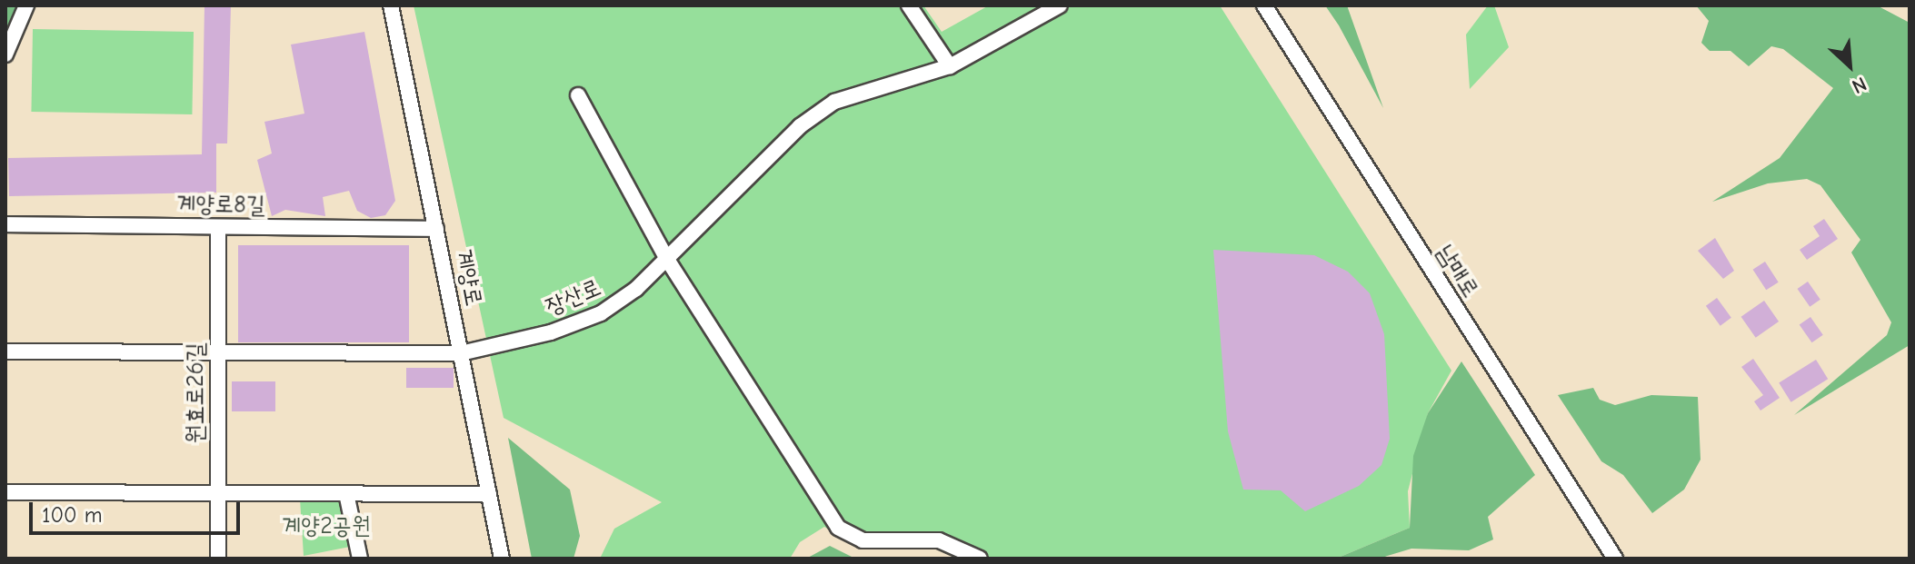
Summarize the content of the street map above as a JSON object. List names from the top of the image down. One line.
{"streets":{"street":["계양로8길","남매로","계양로","장산로","원효로26길"]},"crossings":[["계양로8길","계양로"],["계양로8길","원효로26길"],["계양로","장산로"],["장산로","원효로26길"]],"parks":["계양2공원"],"scale_bar":"100 m","north":"bottom right"}
